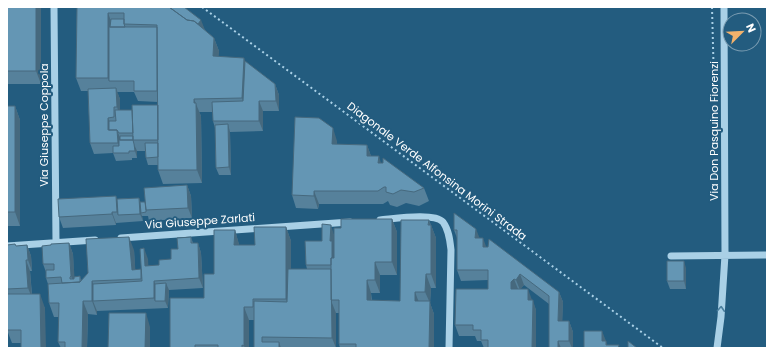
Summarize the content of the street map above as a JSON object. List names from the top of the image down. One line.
{"streets":{"street":["Via Giuseppe Coppola","Via Don Pasquino Fiorenzi","Via Giuseppe Zarlati"],"path":["Diagonale Verde Alfonsina Morini Strada"]},"north":"top right"}
